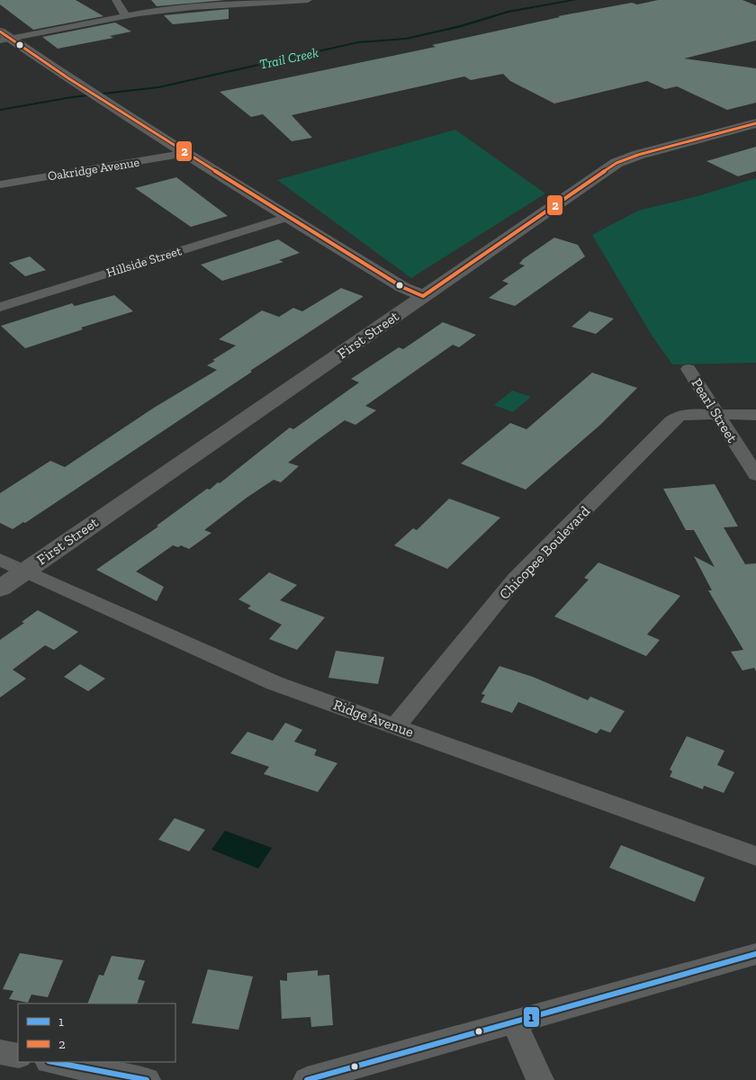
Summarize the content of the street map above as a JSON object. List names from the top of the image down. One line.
{"streets":{"street":["Oakridge Avenue","Hillside Street","First Street","Pearl Street","Chicopee Boulevard","Ridge Avenue"]},"crossings":[["First Street","Ridge Avenue"],["Pearl Street","Chicopee Boulevard"],["Chicopee Boulevard","Ridge Avenue"]],"water":["Trail Creek"],"lines":["transit line 2","transit line 1"],"legend":["1","2"]}
